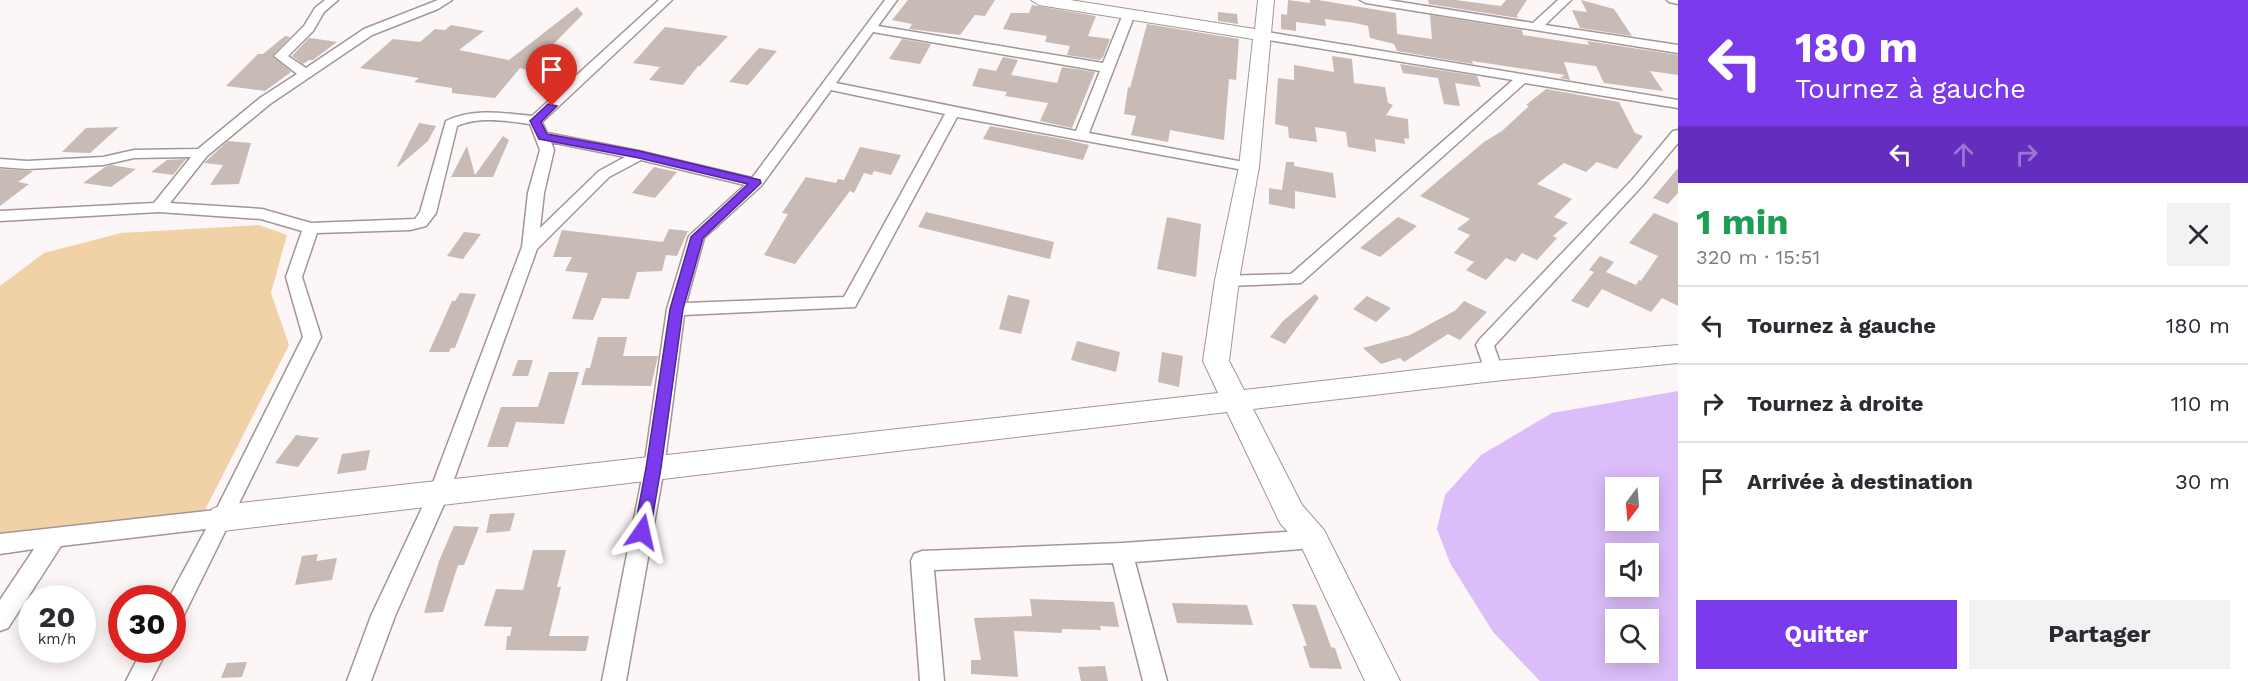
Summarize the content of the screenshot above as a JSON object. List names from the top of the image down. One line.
{"north":"bottom","page":{"turn":["180 m","Tournez à gauche"],"heading":["1 min","320 m · 15:51"],"list":[{"name":"Tournez à gauche","value":"180 m"},{"name":"Tournez à droite","value":"110 m"},{"name":"Arrivée à destination","value":"30 m"}],"speed":"20 km/h","limit":"30","buttons":["Quitter","Partager"]}}
